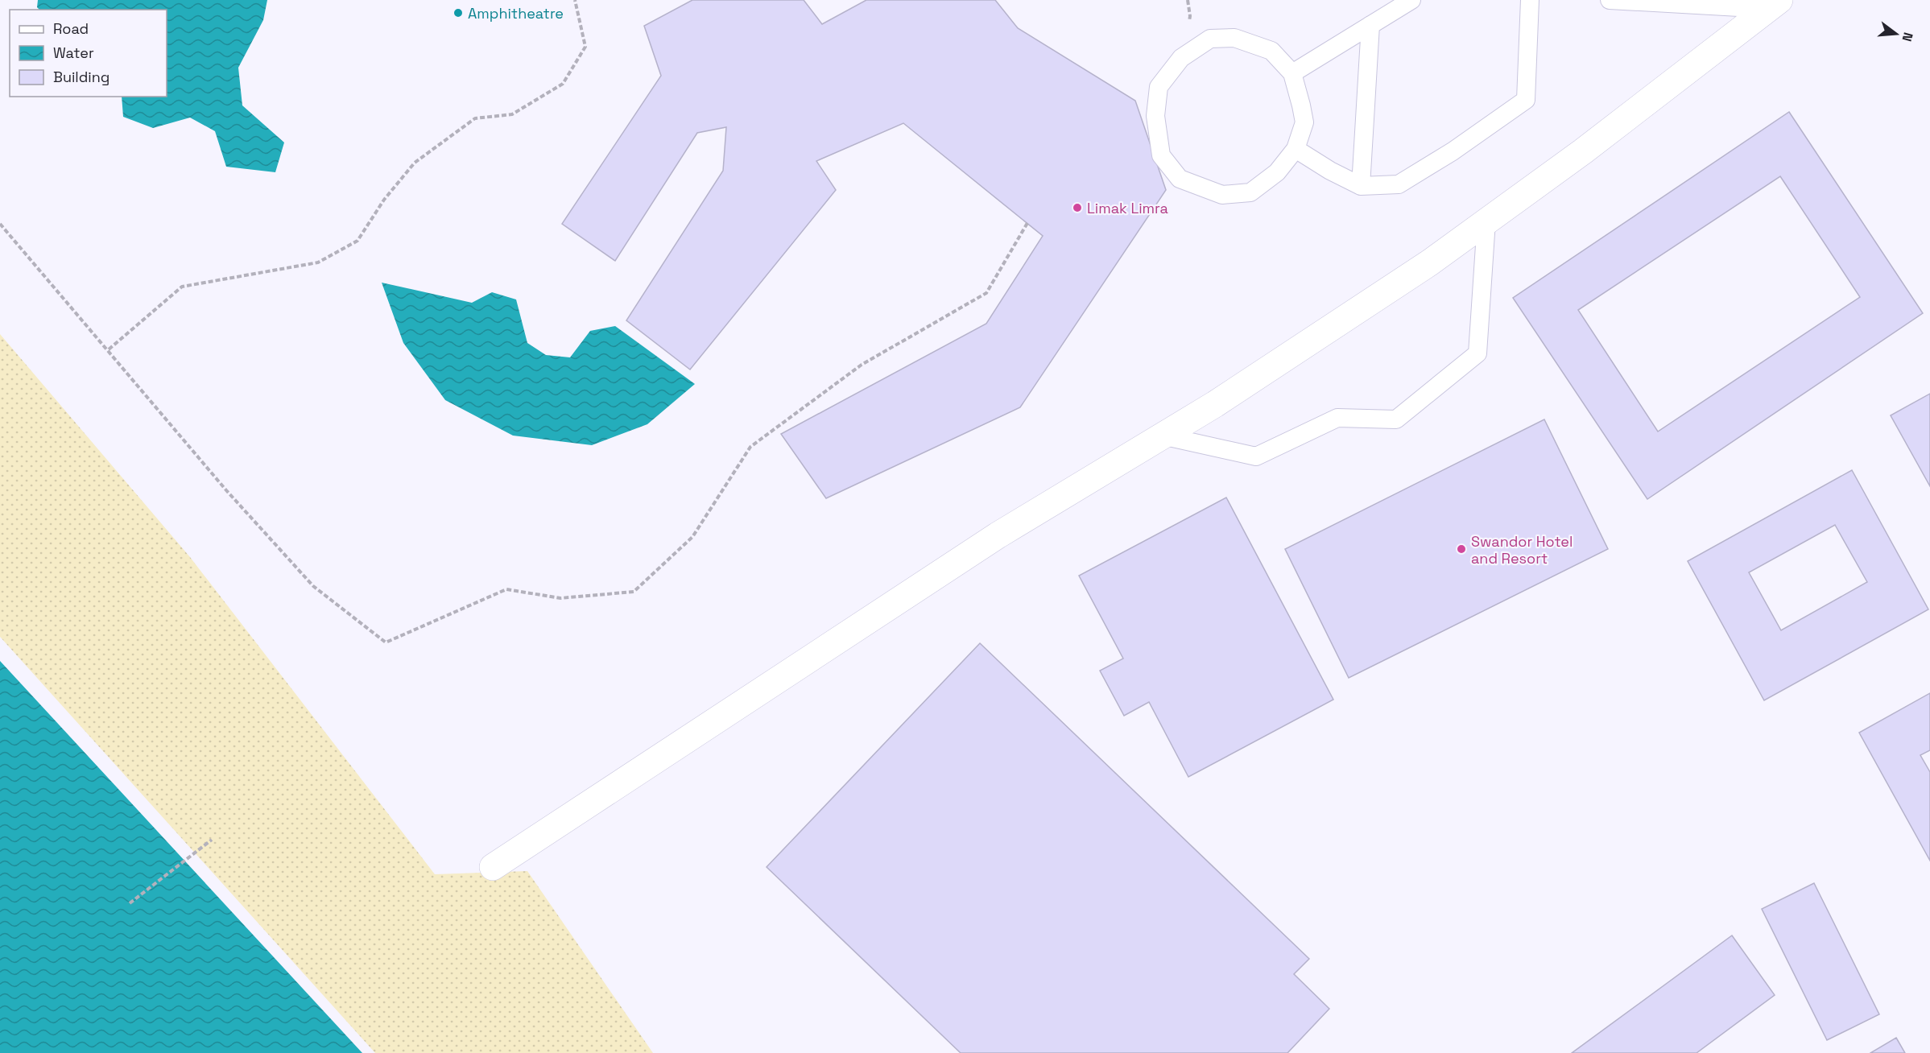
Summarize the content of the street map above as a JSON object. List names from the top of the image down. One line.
{"places":["Amphitheatre","Limak Limra","Swandor Hotel and Resort"],"legend":["Road","Water","Building"],"north":"right"}
